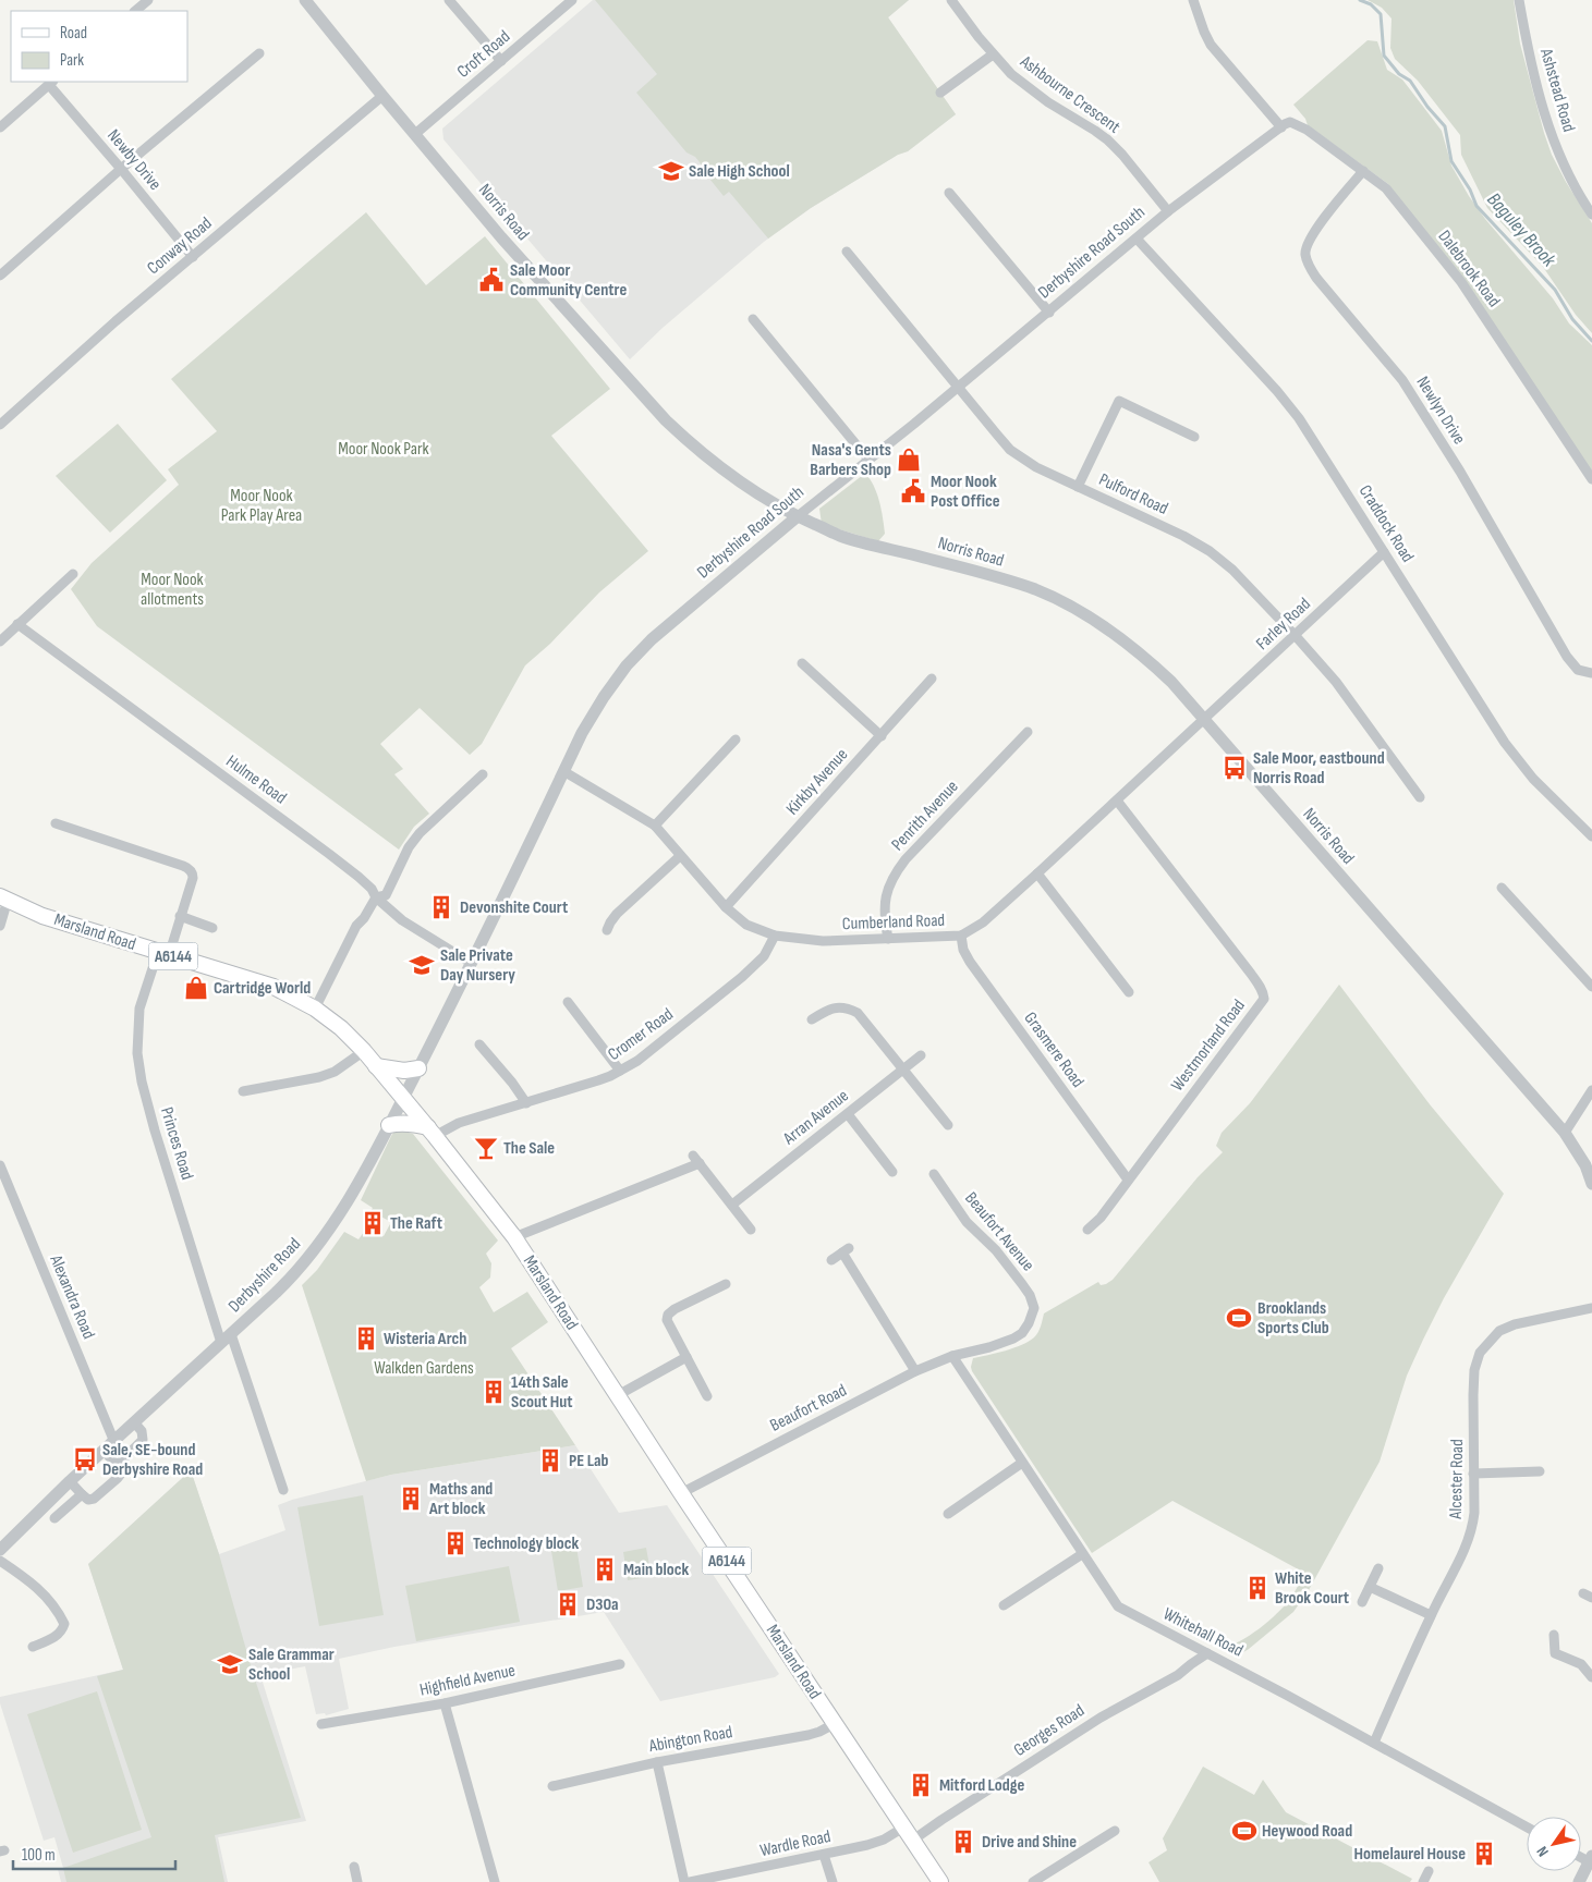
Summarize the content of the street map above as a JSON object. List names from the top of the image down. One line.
{"streets":{"main road":["Marsland Road","A6144"],"street":["Croft Road","Ashstead Road","Ashbourne Crescent","Newby Drive","Norris Road","Conway Road","Derbyshire Road South","Dalebrook Road","Newlyn Drive","Pulford Road","Craddock Road","Farley Road","Hulme Road","Kirkby Avenue","Penrith Avenue","Cumberland Road","Cromer Road","Westmorland Road","Grasmere Road","Arran Avenue","Princes Road","Beaufort Avenue","Derbyshire Road","Alexandra Road","Beaufort Road","Alcester Road","Whitehall Road","Highfield Avenue","Georges Road","Abington Road","Wardle Road"]},"crossings":[["Croft Road","Norris Road"],["Ashbourne Crescent","Derbyshire Road South"],["Newby Drive","Conway Road"],["Norris Road","Conway Road"],["Norris Road","Derbyshire Road South"],["Norris Road","Farley Road"],["Norris Road","Cumberland Road"],["Derbyshire Road South","Dalebrook Road"],["Derbyshire Road South","Pulford Road"],["Derbyshire Road South","Craddock Road"],["Derbyshire Road South","Hulme Road"],["Derbyshire Road South","Cumberland Road"],["Derbyshire Road South","Marsland Road"],["Derbyshire Road South","Derbyshire Road"],["Dalebrook Road","Newlyn Drive"],["Pulford Road","Farley Road"],["Craddock Road","Farley Road"],["Farley Road","Cumberland Road"],["Kirkby Avenue","Cumberland Road"],["Penrith Avenue","Cumberland Road"],["Cumberland Road","Cromer Road"],["Cumberland Road","Westmorland Road"],["Cumberland Road","Grasmere Road"],["Marsland Road","Cromer Road"],["Marsland Road","Princes Road"],["Marsland Road","Derbyshire Road"],["Marsland Road","Beaufort Road"],["Marsland Road","Georges Road"],["Marsland Road","Abington Road"],["Marsland Road","Wardle Road"],["Westmorland Road","Grasmere Road"],["Princes Road","Derbyshire Road"],["Beaufort Avenue","Beaufort Road"],["Beaufort Avenue","Whitehall Road"],["Derbyshire Road","Alexandra Road"],["Beaufort Road","Whitehall Road"],["Alcester Road","Whitehall Road"],["Whitehall Road","Georges Road"]],"water":["Baguley Brook"],"parks":["Moor Nook Park","Moor Nook Park Play Area","Moor Nook allotments","Walkden Gardens"],"places":{"school or university":["Sale High School","Sale Private Day Nursery","Sale Grammar School"],"public building":["Sale Moor Community Centre","Moor Nook Post Office"],"shop":["Nasa's Gents Barbers Shop","Cartridge World"],"bus stop":["Sale Moor, eastbound Norris Road","Sale, SE-bound Derbyshire Road"],"building":["Devonshite Court","The Raft","Wisteria Arch","14th Sale Scout Hut","PE Lab","Maths and Art block","Technology block","Main block","White Brook Court","D30a","Mitford Lodge","Drive and Shine","Homelaurel House"],"bar":["The Sale"],"sports":["Brooklands Sports Club","Heywood Road"]},"legend":["Road","Park"],"scale_bar":"100 m","north":"bottom left"}
